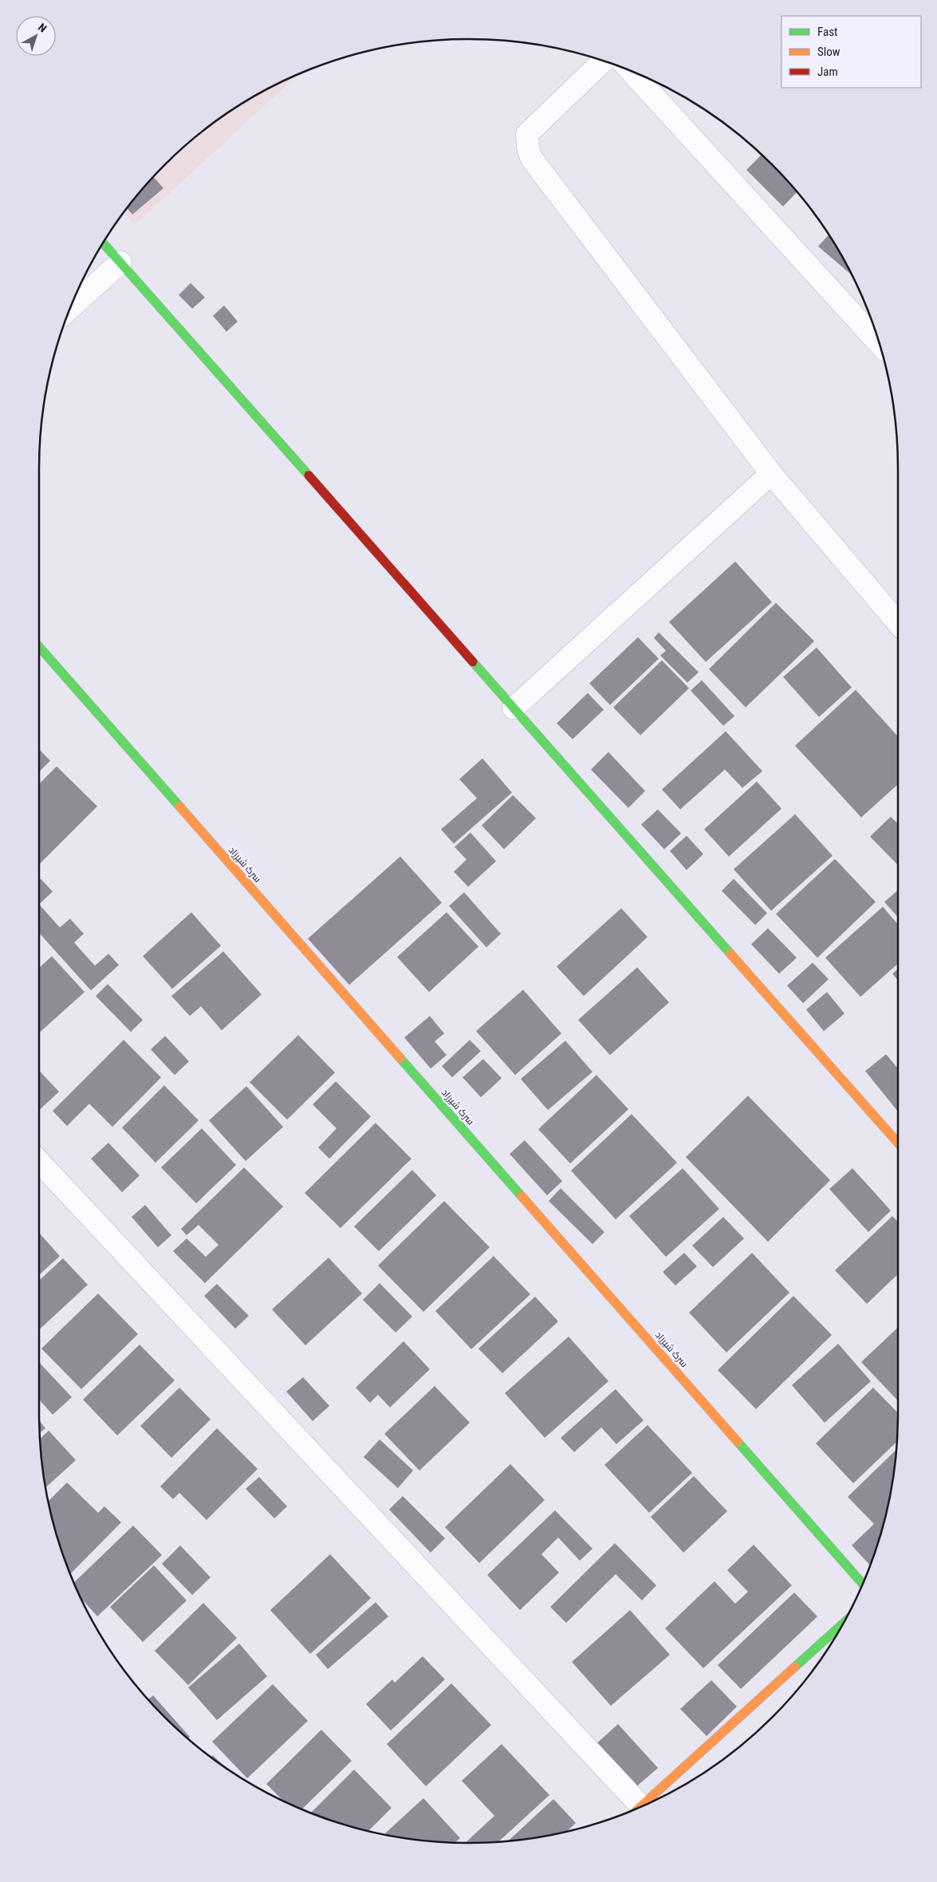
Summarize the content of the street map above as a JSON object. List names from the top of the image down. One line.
{"streets":{"street":["سرک شیرزاد"]},"legend":["Fast","Slow","Jam"],"north":"top right"}
